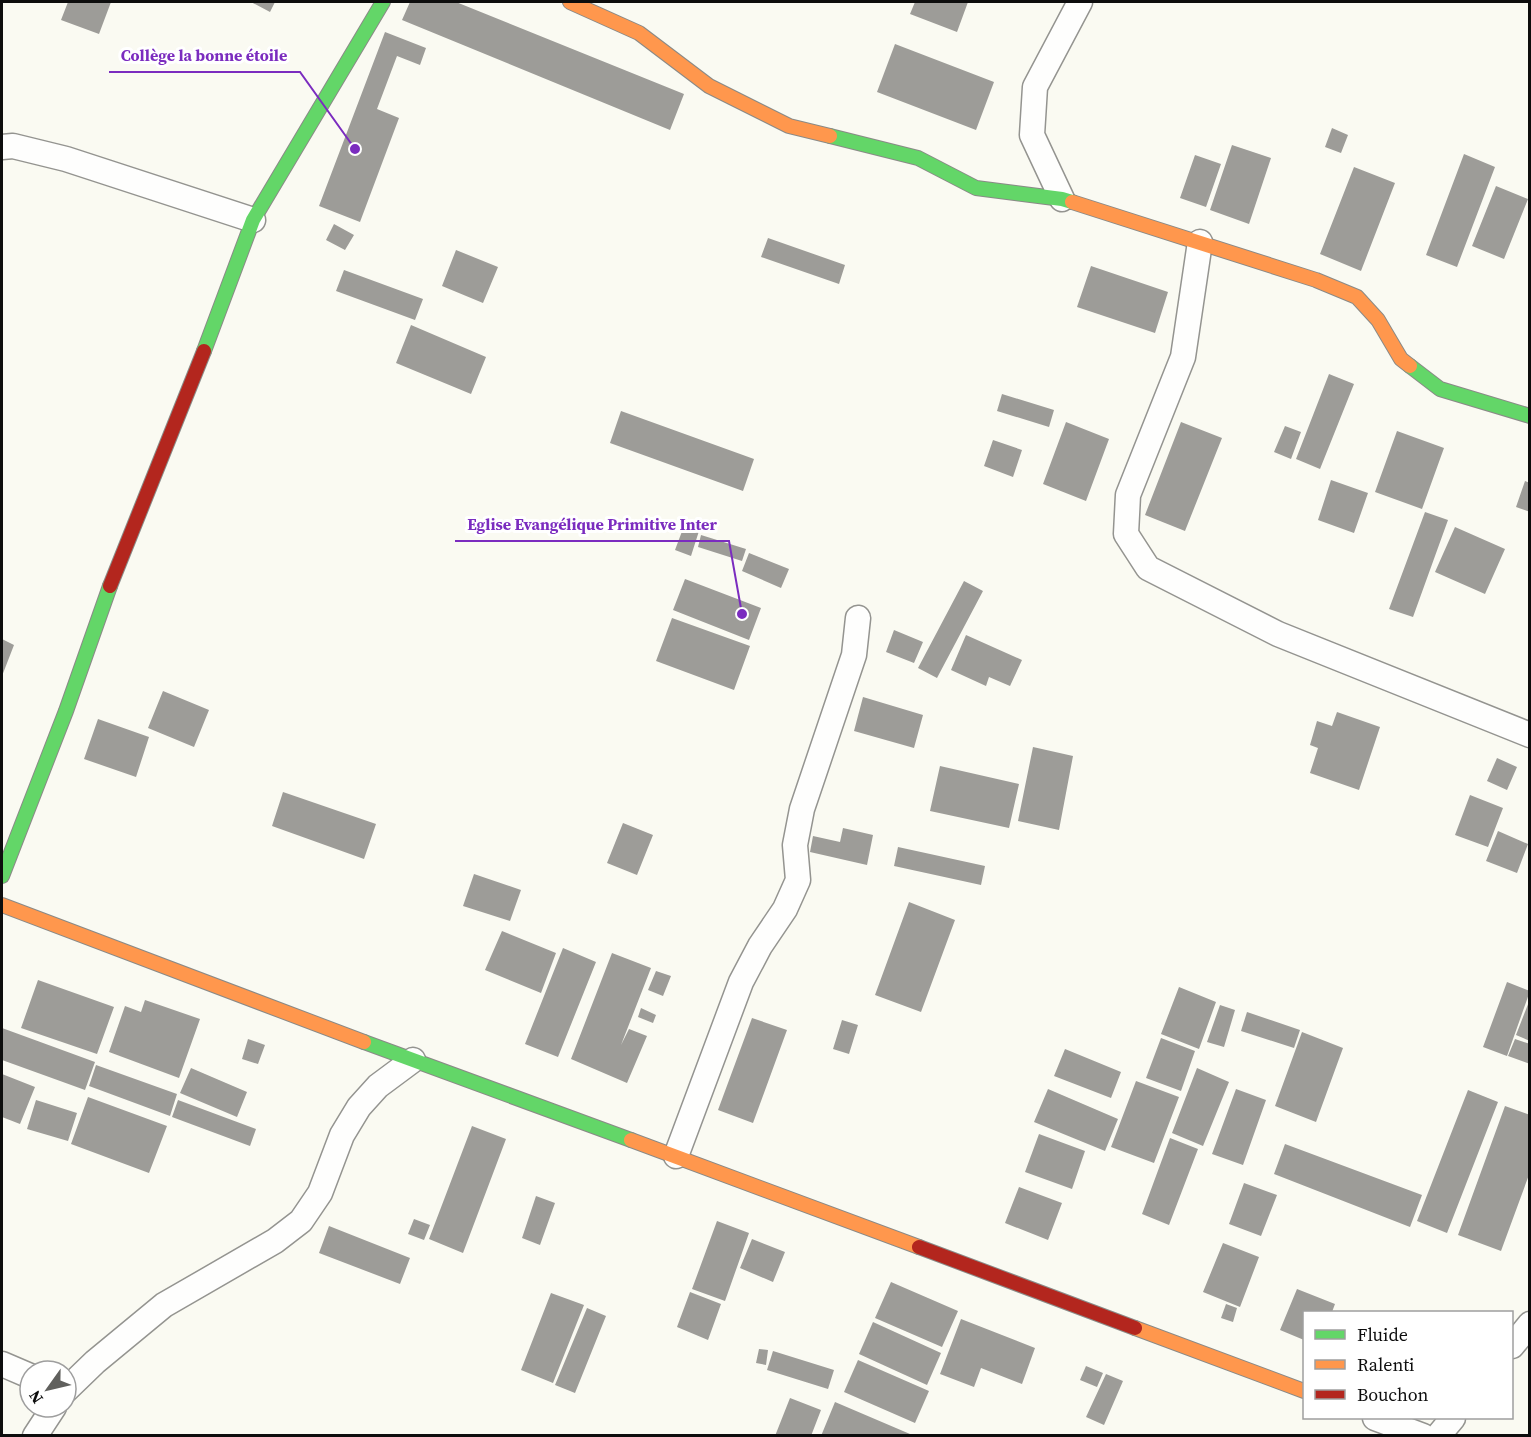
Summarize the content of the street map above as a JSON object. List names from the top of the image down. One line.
{"places":["Collège la bonne étoile","Eglise Evangélique Primitive Inter"],"legend":["Fluide","Ralenti","Bouchon"],"north":"bottom left"}
